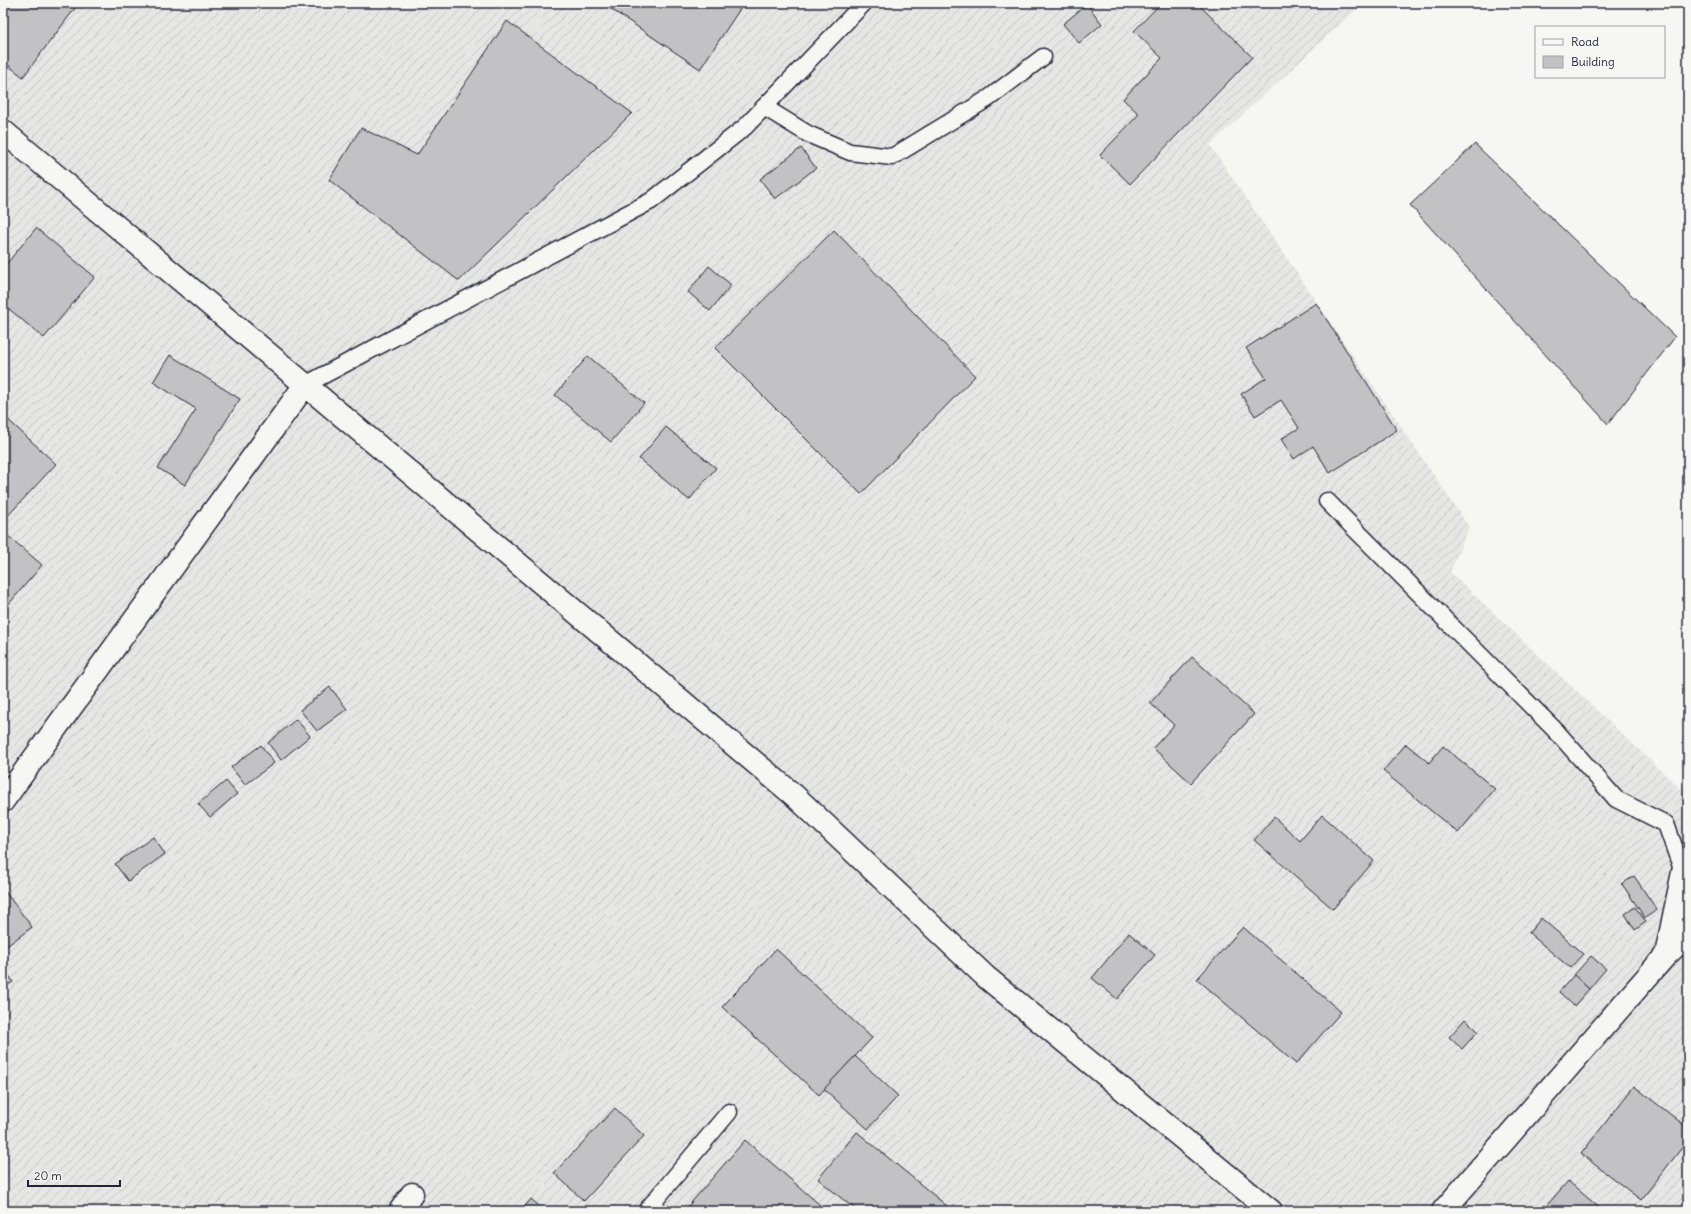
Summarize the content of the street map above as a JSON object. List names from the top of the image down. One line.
{"legend":["Road","Building"],"scale_bar":"20 m"}
